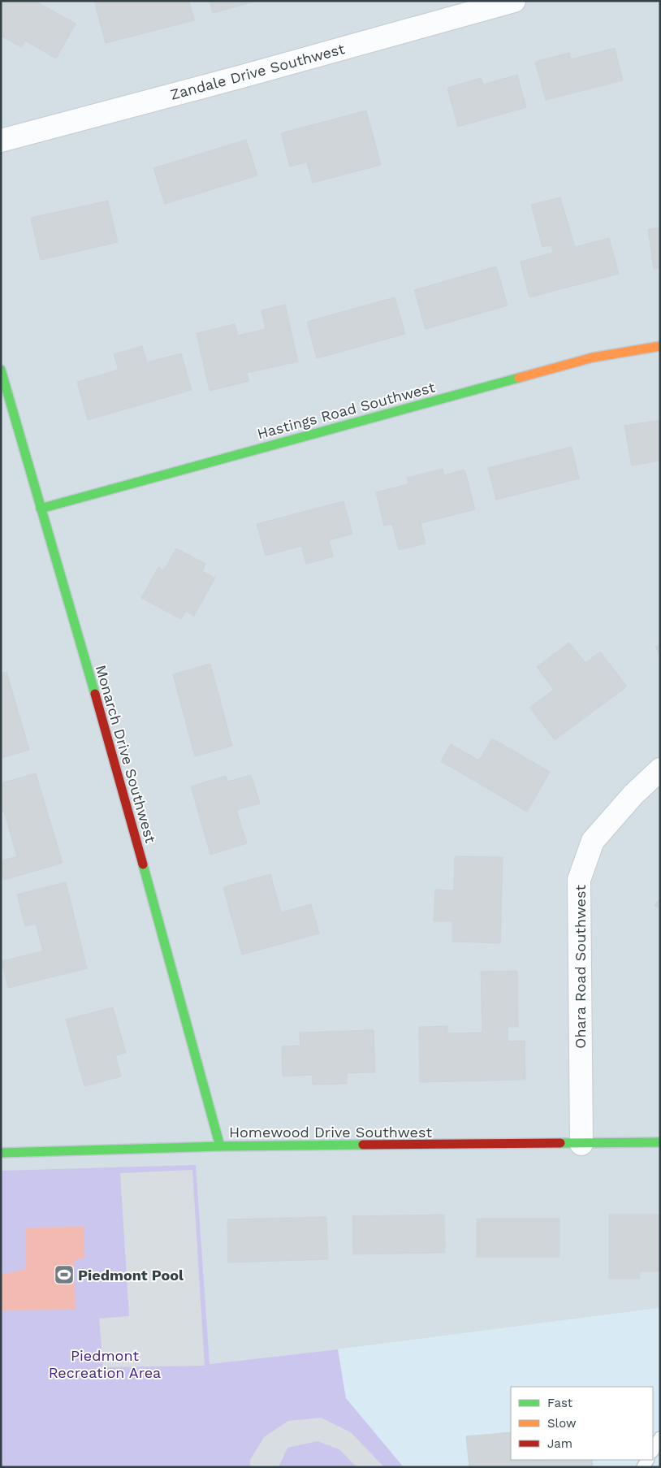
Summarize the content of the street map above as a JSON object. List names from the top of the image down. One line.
{"streets":{"street":["Zandale Drive Southwest","Hastings Road Southwest","Monarch Drive Southwest","Ohara Road Southwest","Homewood Drive Southwest"]},"crossings":[["Hastings Road Southwest","Monarch Drive Southwest"],["Monarch Drive Southwest","Homewood Drive Southwest"],["Ohara Road Southwest","Homewood Drive Southwest"]],"parks":["Piedmont Recreation Area"],"places":{"sports":["Piedmont Pool"]},"legend":["Fast","Slow","Jam"]}
